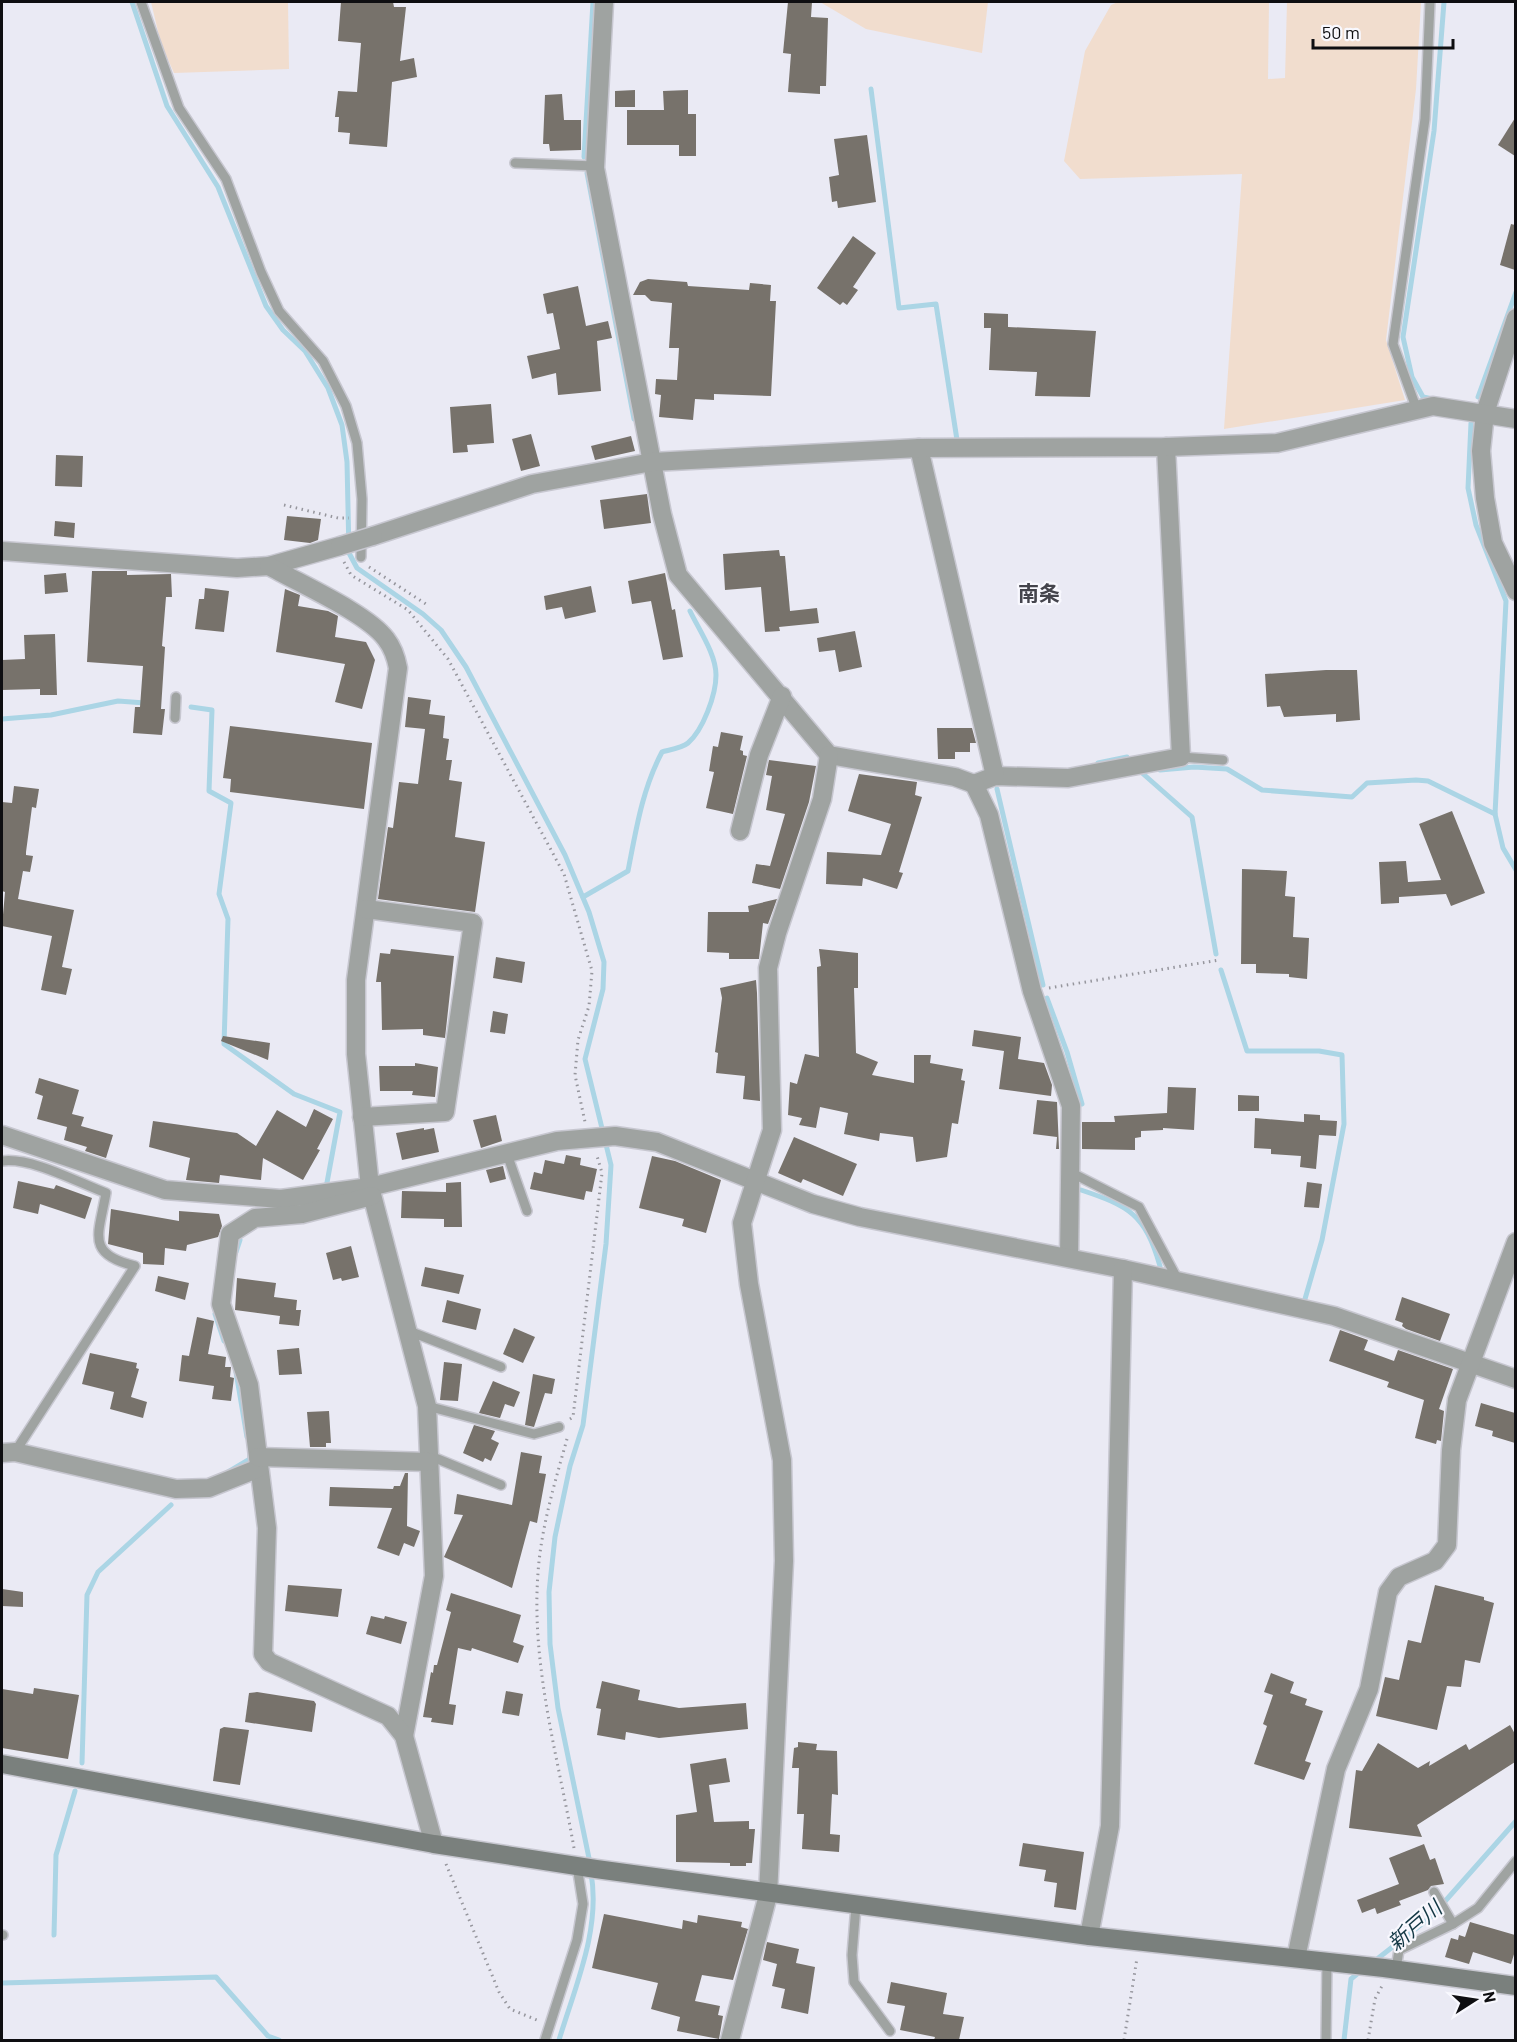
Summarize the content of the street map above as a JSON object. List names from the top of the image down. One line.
{"districts":["南条"],"water":["新戸川"],"scale_bar":"50 m","north":"right"}
